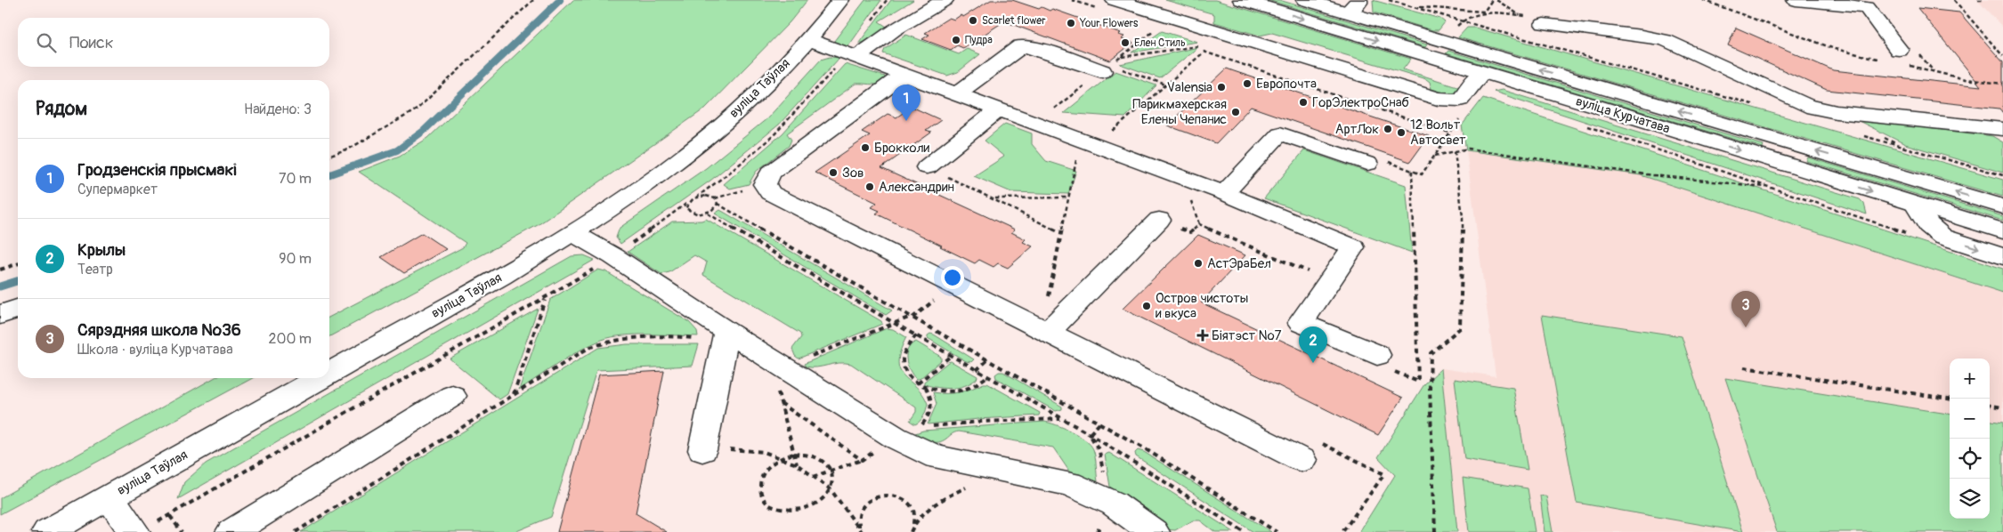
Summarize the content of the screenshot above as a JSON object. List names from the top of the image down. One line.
{"streets":{"main road":["вуліца Таўлая","вуліца Курчатава"]},"places":{"other":["Scarlet flower","Your Flowers","Пудра","Елен Стиль","Европочта","Valensia","ГорЭлектроСнаб","Парикмахерская Елены Чепанис","АртЛок","12 Вольт Автосвет","Брокколи","Зов","Александрин","АстЭраБел","Остров чистоты и вкуса"],"health":["Біятэст №7"]},"page":{"search":"Поиск","heading":["Рядом","Найдено: 3"],"pins":["1","3","2"],"list":[{"mark":"1","name":"Гродзенскія прысмакі","note":"Супермаркет","value":"70 m"},{"mark":"2","name":"Крылы","note":"Театр","value":"90 m"},{"mark":"3","name":"Сярэдняя школа №36","note":"Школа · вуліца Курчатава","value":"200 m"}],"map_buttons":["+","−"]}}
